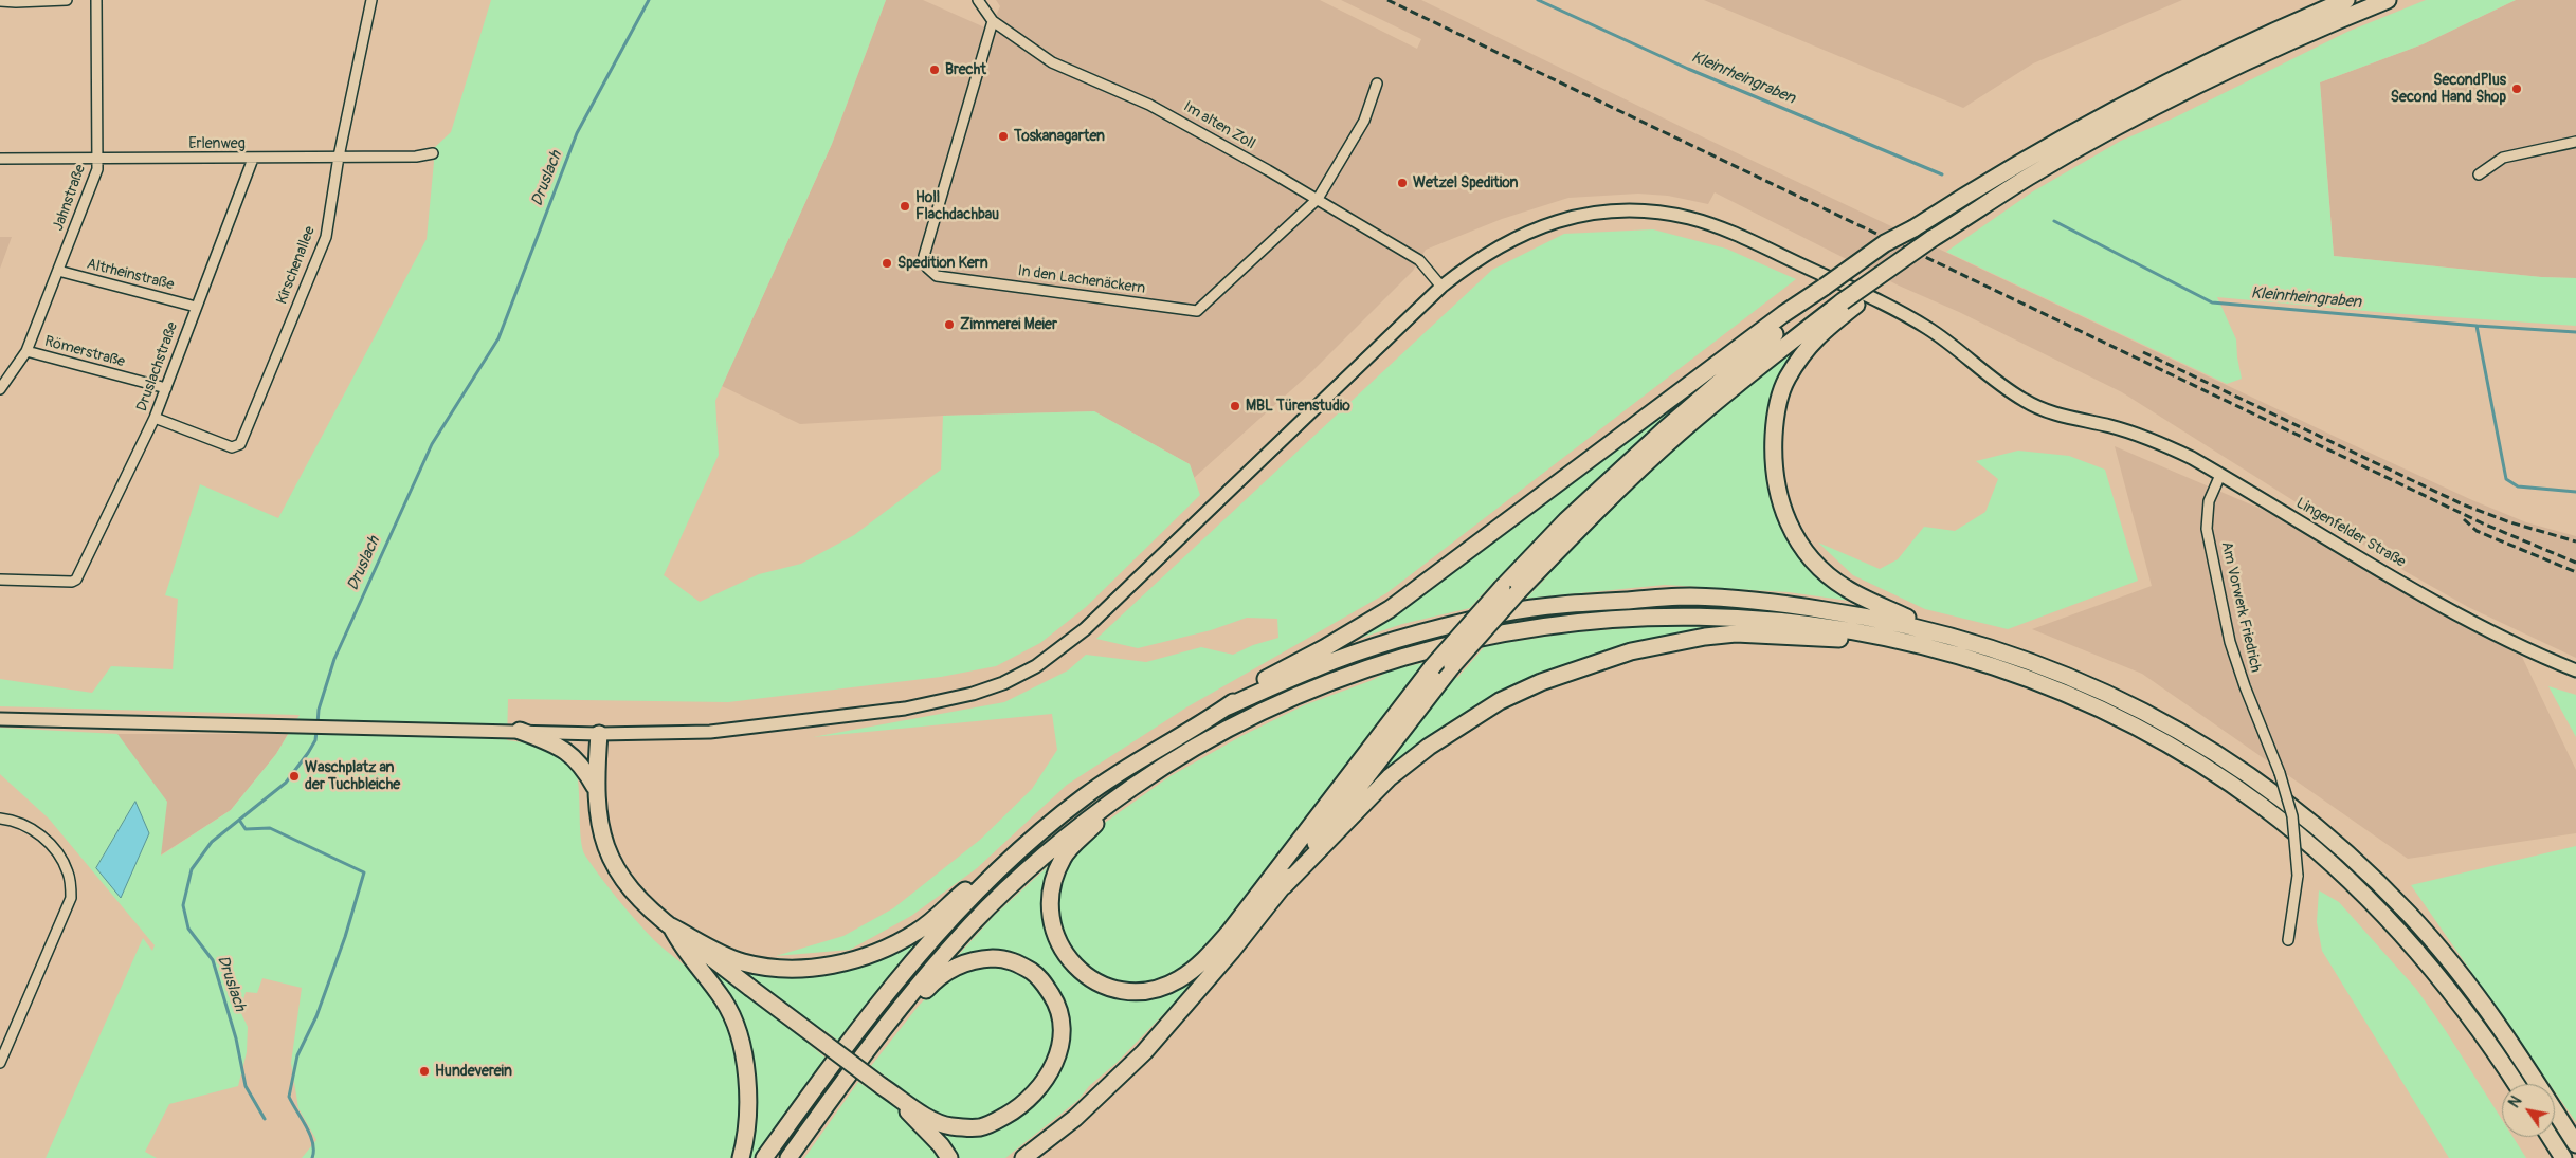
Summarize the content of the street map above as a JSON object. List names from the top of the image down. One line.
{"streets":{"main road":["Lingenfelder Straße"],"street":["Im alten Zoll","Erlenweg","Jahnstraße","Kirschenallee","Altrheinstraße","In den Lachenäckern","Römerstraße","Druslachstraße","Am Vorwerk Friedrich"]},"crossings":[["Im alten Zoll","In den Lachenäckern"],["Im alten Zoll","Lingenfelder Straße"],["Erlenweg","Jahnstraße"],["Erlenweg","Kirschenallee"],["Erlenweg","Druslachstraße"],["Jahnstraße","Altrheinstraße"],["Jahnstraße","Römerstraße"],["Kirschenallee","Druslachstraße"],["Altrheinstraße","Druslachstraße"],["Römerstraße","Druslachstraße"],["Lingenfelder Straße","Am Vorwerk Friedrich"]],"water":["Kleinrheingraben","Druslach"],"places":["Brecht","SecondPlus Second Hand Shop","Toskanagarten","Wetzel Spedition","Holl Flachdachbau","Spedition Kern","Zimmerei Meier","MBL Türenstudio","Waschplatz an der Tuchbleiche","Hundeverein"],"north":"top left"}
